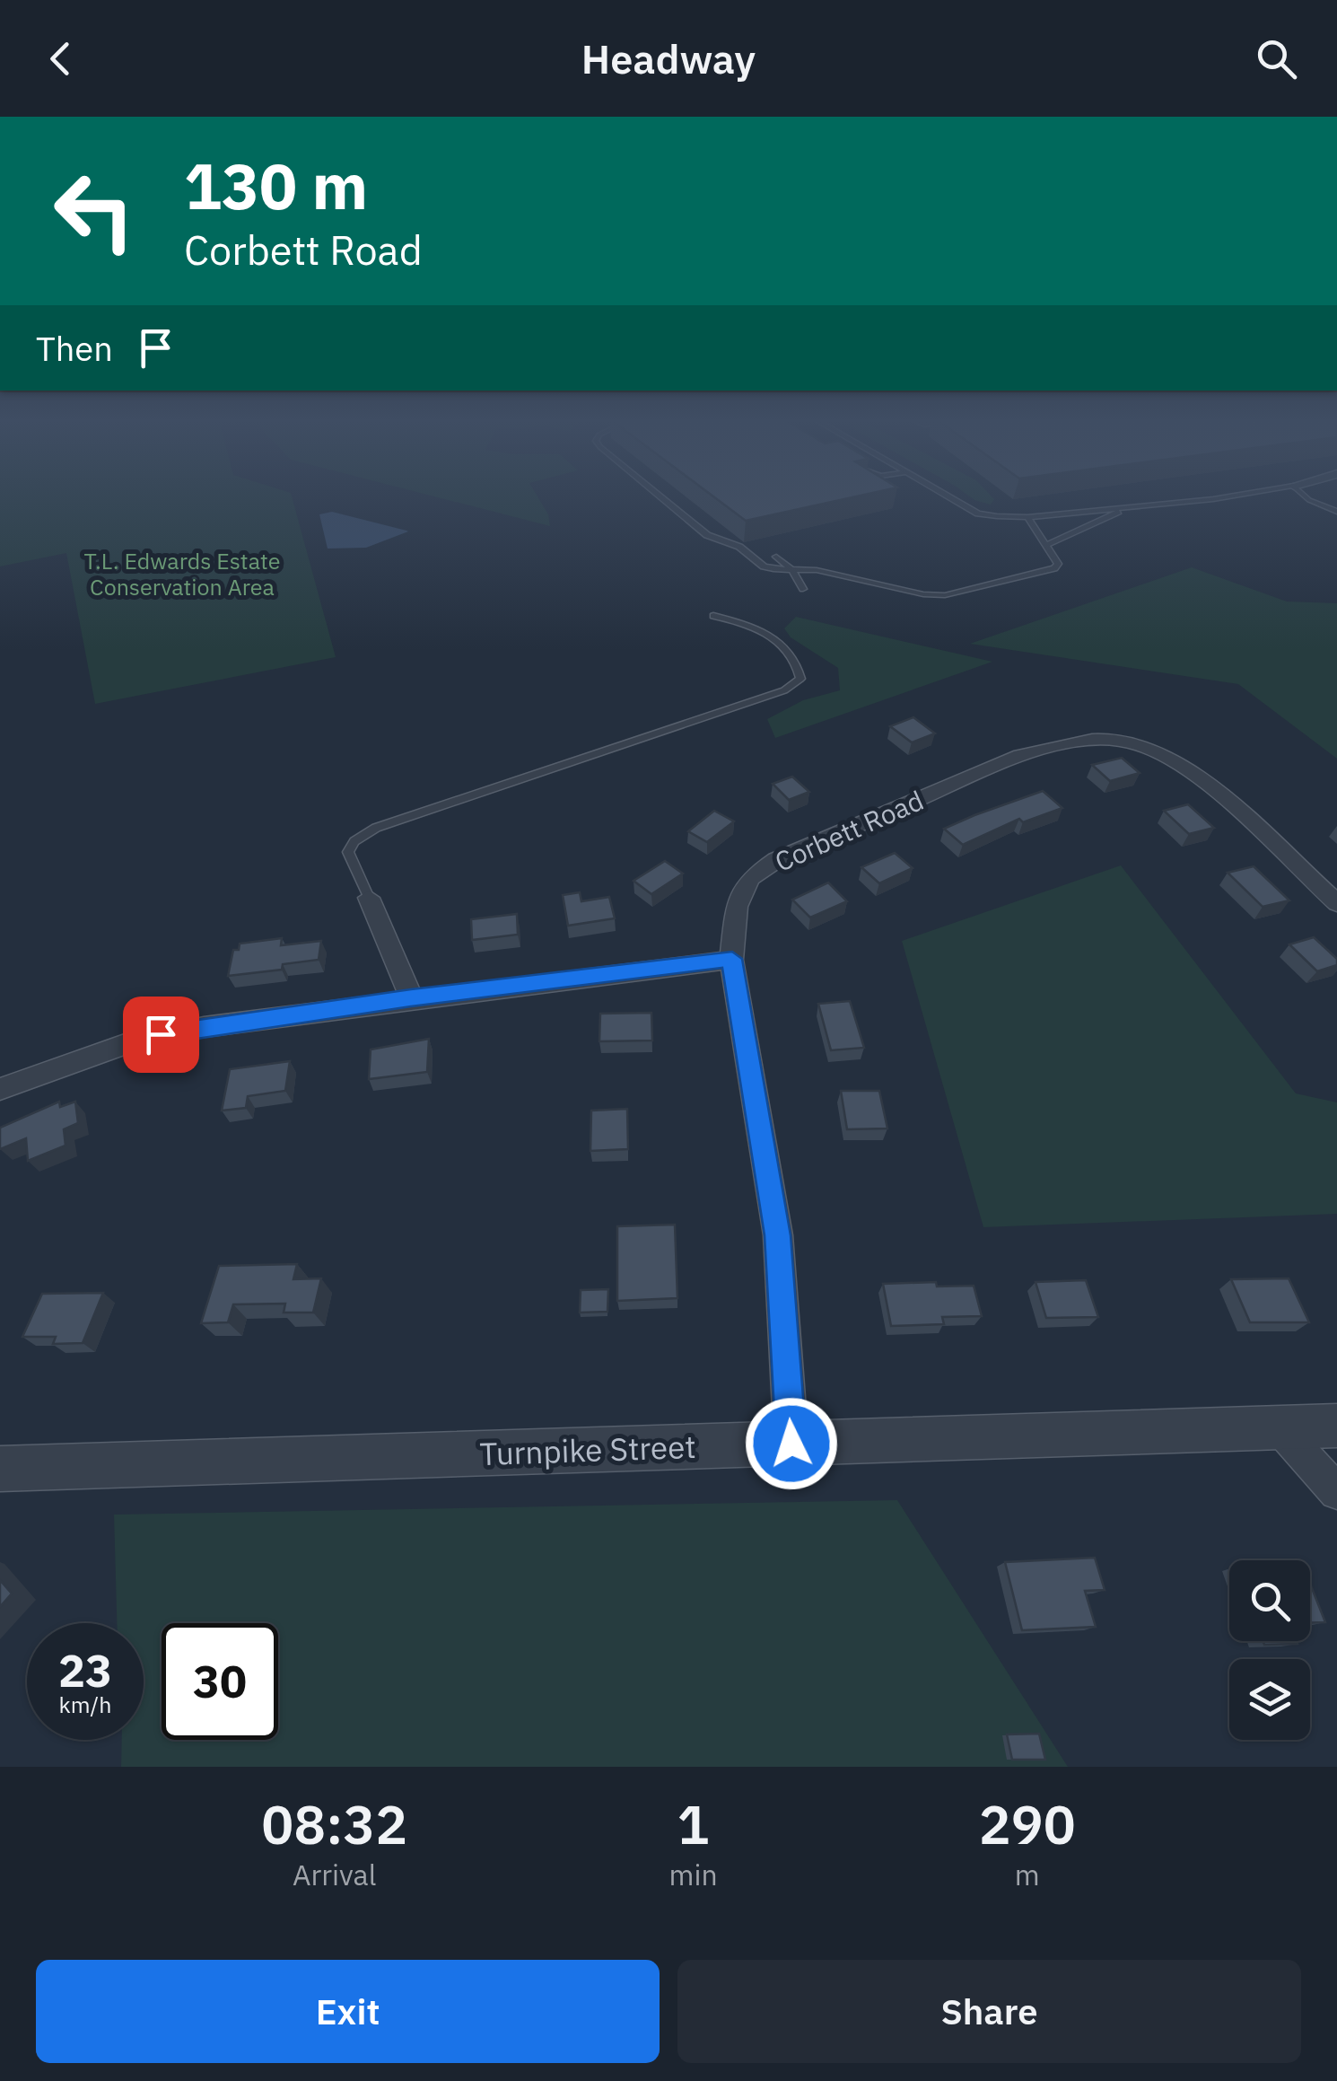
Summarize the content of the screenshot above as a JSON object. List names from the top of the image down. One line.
{"streets":{"street":["Corbett Road","Turnpike Street"]},"crossings":[["Corbett Road","Turnpike Street"]],"parks":["T.L. Edwards Estate Conservation Area"],"page":{"header":"Headway","turn":["130 m","Corbett Road"],"then":"Then","speed":"23 km/h","limit":"30","eta":["08:32","Arrival","1","min","290","m"],"buttons":["Exit","Share"]}}
